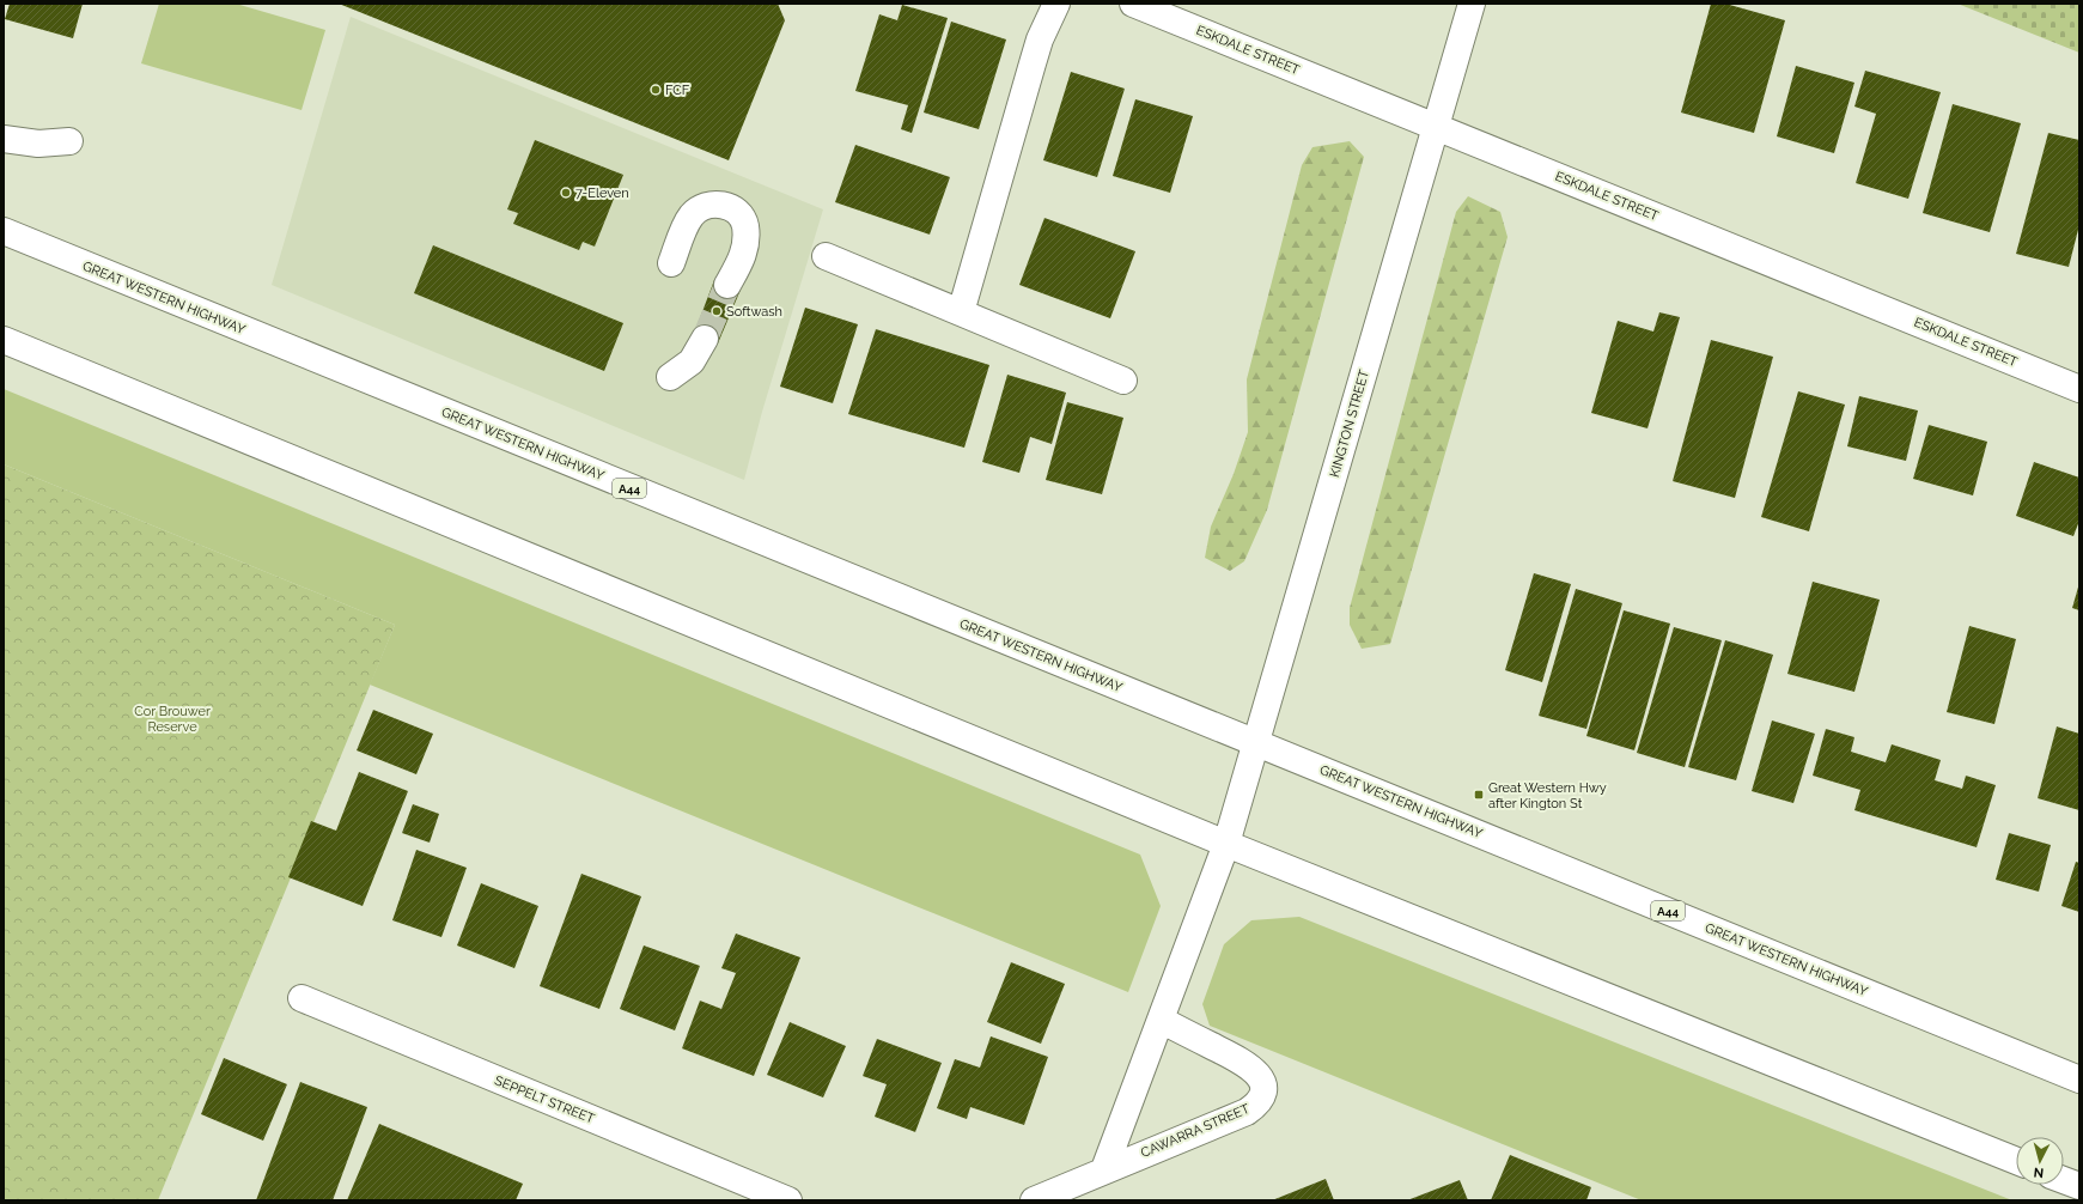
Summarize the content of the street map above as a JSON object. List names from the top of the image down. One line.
{"streets":{"main road":["ESKDALE STREET","GREAT WESTERN HIGHWAY","KINGTON STREET","A44","SEPPELT STREET","CAWARRA STREET"]},"crossings":[["ESKDALE STREET","KINGTON STREET"],["GREAT WESTERN HIGHWAY","KINGTON STREET"]],"parks":["Cor Brouwer Reserve"],"places":{"other":["FCF","7-Eleven","Softwash"],"transit":["Great Western Hwy after Kington St"]},"north":"bottom"}
